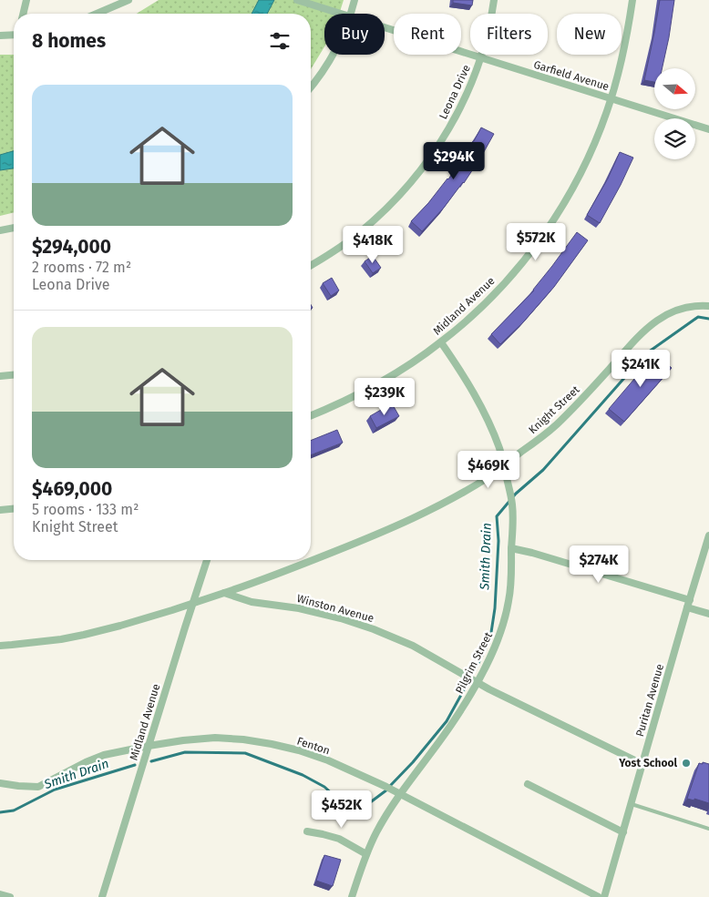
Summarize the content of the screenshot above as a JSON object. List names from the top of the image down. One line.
{"streets":{"street":["Garfield Avenue","Leona Drive","Midland Avenue","Knight Street","Winston Avenue","Pilgrim Street","Puritan Avenue","Fenton"]},"crossings":[["Garfield Avenue","Leona Drive"],["Garfield Avenue","Midland Avenue"],["Midland Avenue","Pilgrim Street"],["Midland Avenue","Fenton"],["Knight Street","Winston Avenue"],["Knight Street","Pilgrim Street"],["Winston Avenue","Pilgrim Street"],["Winston Avenue","Puritan Avenue"],["Pilgrim Street","Fenton"]],"water":["Smith Drain"],"places":["Yost School"],"north":"right","page":{"chip":["Buy","Rent","Filters","New"],"heading":"8 homes","list":[{"name":"$294,000","note":"2 rooms · 72 m² · Leona Drive"},{"name":"$469,000","note":"5 rooms · 133 m² · Knight Street"}],"price":["$294K","$572K","$418K","$241K","$239K","$469K","$274K","$452K"]}}
